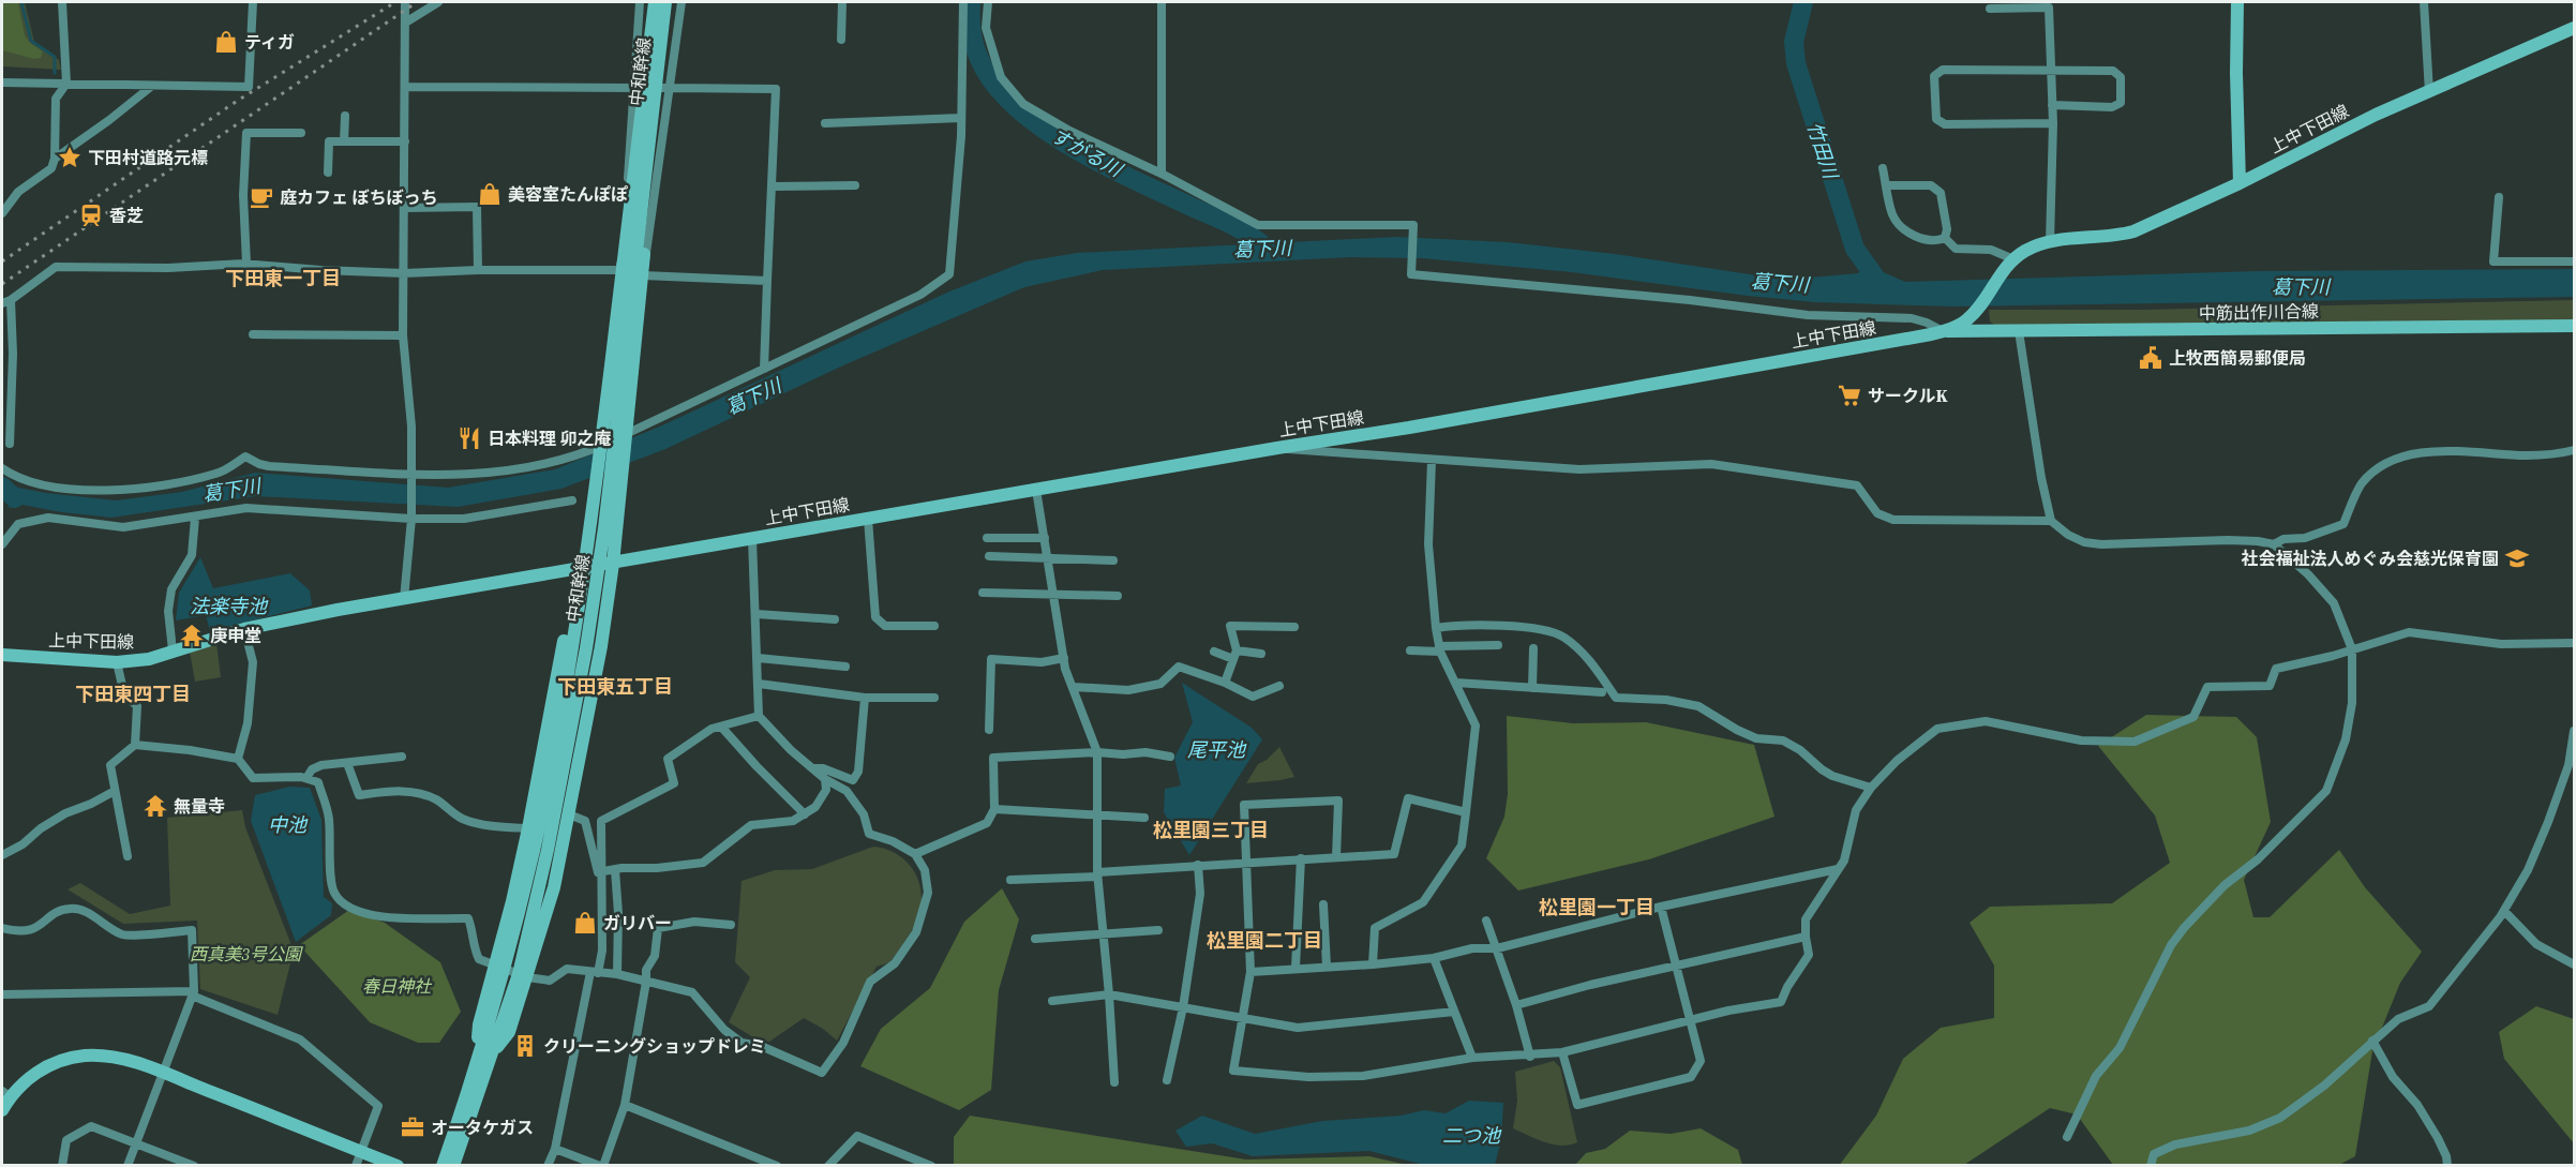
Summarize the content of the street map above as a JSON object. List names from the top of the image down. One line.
{"streets":{"main road":["中和幹線","上中下田線","中筋出作川合線"]},"crossings":[["上中下田線","中筋出作川合線"]],"districts":["下田東一丁目","下田東五丁目","下田東四丁目","松里園三丁目","松里園一丁目","松里園二丁目"],"water":["竹田川","すがる川","葛下川","法楽寺池","尾平池","中池","二つ池"],"parks":["西真美3号公園","春日神社"],"places":{"shop":["ティガ","美容室たんぽぽ","ガリバー"],"place":["下田村道路元標"],"cafe":["庭カフェ ぼちぼっち"],"station":["香芝"],"public building":["上牧西簡易郵便局"],"supermarket":["サークルK"],"restaurant":["日本料理 卯之庵"],"school or university":["社会福祉法人めぐみ会慈光保育園"],"temple":["庚申堂","無量寺"],"building":["クリーニングショップドレミ"],"office":["オータケガス"]}}
